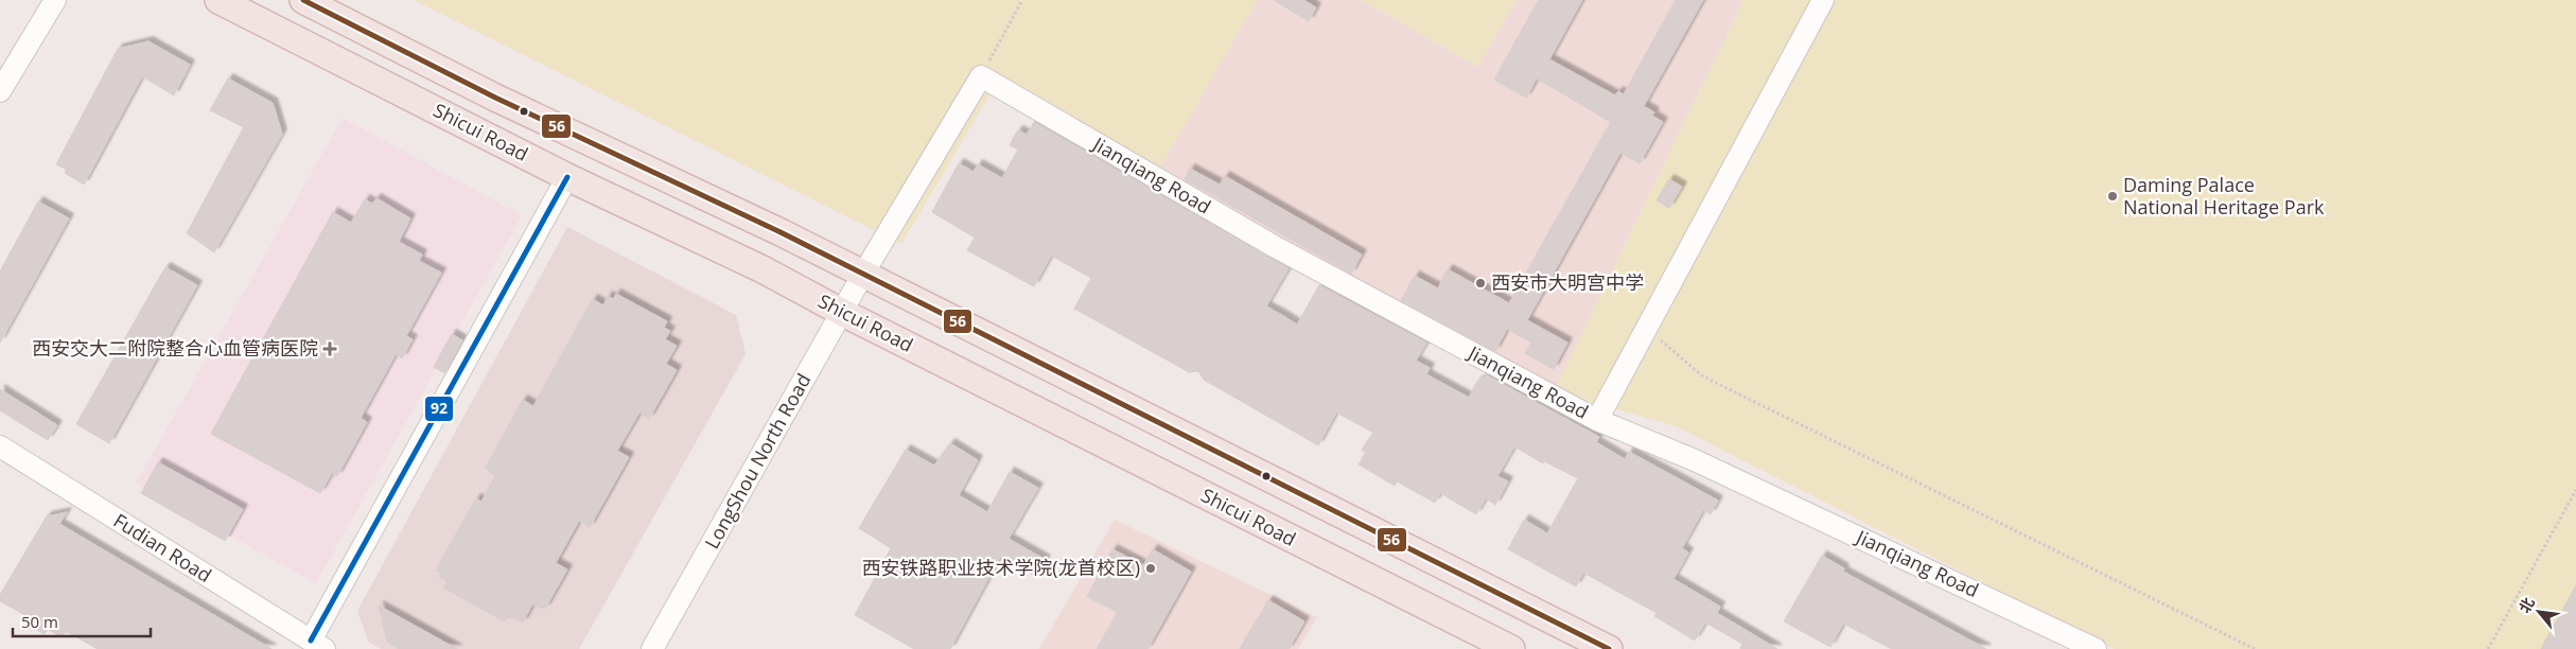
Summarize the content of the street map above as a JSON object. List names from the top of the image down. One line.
{"streets":{"main road":["Shicui Road"],"street":["Jianqiang Road","LongShou North Road","Fudian Road"]},"crossings":[["Shicui Road","LongShou North Road"],["Jianqiang Road","LongShou North Road"]],"places":{"other":["Daming Palace National Heritage Park","西安市大明宫中学","西安铁路职业技术学院(龙首校区)"],"health":["西安交大二附院整合心血管病医院"]},"lines":["transit line 56","transit line 92"],"scale_bar":"50 m","north":"top left"}
